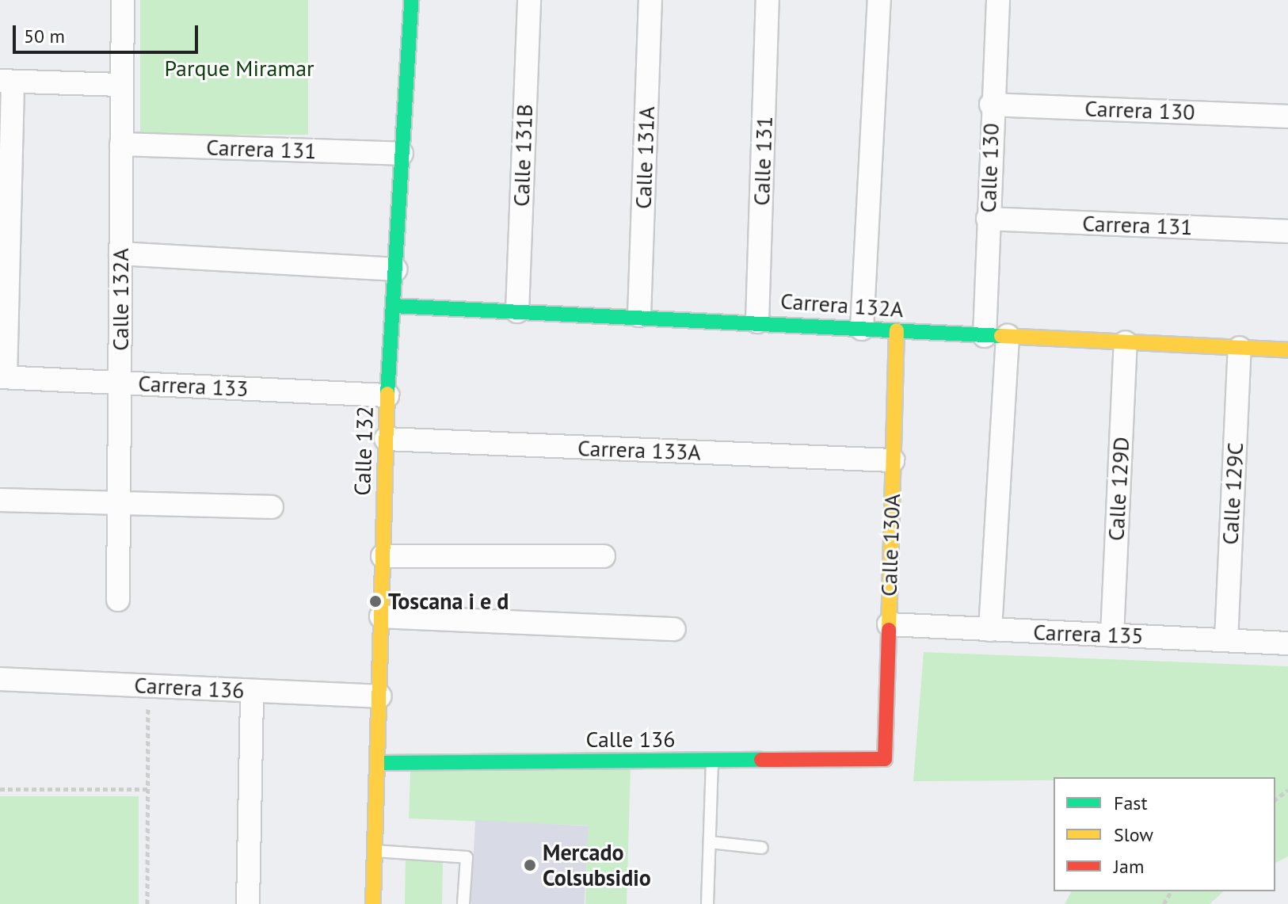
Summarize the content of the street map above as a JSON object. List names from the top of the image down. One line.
{"streets":{"street":["Carrera 130","Carrera 131","Calle 131B","Calle 131A","Calle 131","Calle 130","Calle 132A","Carrera 132A","Carrera 133","Carrera 133A","Calle 132","Calle 129D","Calle 129C","Calle 130A","Carrera 135","Carrera 136","Calle 136"]},"crossings":[["Carrera 130","Calle 130"],["Carrera 131","Calle 130"],["Carrera 131","Calle 132A"],["Carrera 131","Calle 132"],["Calle 131B","Carrera 132A"],["Calle 131A","Carrera 132A"],["Calle 131","Carrera 132A"],["Calle 130","Carrera 132A"],["Calle 132A","Carrera 133"],["Carrera 132A","Calle 132"],["Carrera 132A","Calle 129D"],["Carrera 132A","Calle 129C"],["Carrera 132A","Calle 130A"],["Carrera 133","Calle 132"],["Carrera 133A","Calle 132"],["Carrera 133A","Calle 130A"],["Calle 132","Carrera 136"],["Calle 132","Calle 136"],["Calle 129D","Carrera 135"],["Calle 129C","Carrera 135"],["Calle 130A","Carrera 135"],["Calle 130A","Calle 136"]],"parks":["Parque Miramar"],"places":["Toscana i e d","Mercado Colsubsidio"],"legend":["Fast","Slow","Jam"],"scale_bar":"50 m"}
